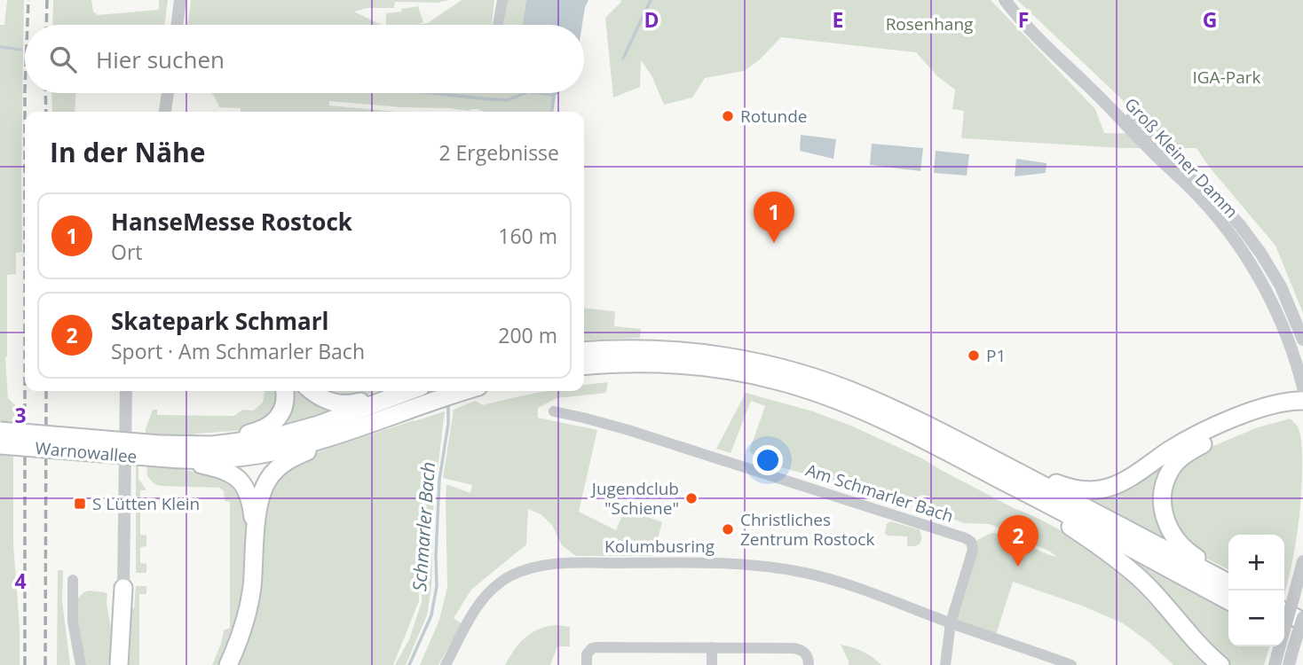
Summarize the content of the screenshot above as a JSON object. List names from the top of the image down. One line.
{"streets":{"highway":["Warnowallee"],"street":["Groß Kleiner Damm","Am Schmarler Bach","Kolumbusring"]},"crossings":[["Am Schmarler Bach","Kolumbusring"]],"water":["Schmarler Bach"],"parks":["Rosenhang","IGA-Park"],"places":{"other":["Rotunde","P1","Jugendclub \"Schiene\"","Christliches Zentrum Rostock"],"transit":["S Lütten Klein"]},"page":{"search":"Hier suchen","heading":["In der Nähe","2 Ergebnisse"],"pins":["1","2"],"list":[{"mark":"1","name":"HanseMesse Rostock","note":"Ort","value":"160 m"},{"mark":"2","name":"Skatepark Schmarl","note":"Sport · Am Schmarler Bach","value":"200 m"}],"map_buttons":["+","−"]},"grid":{"columns":["D","E","F","G"],"rows":["3","4"]}}
